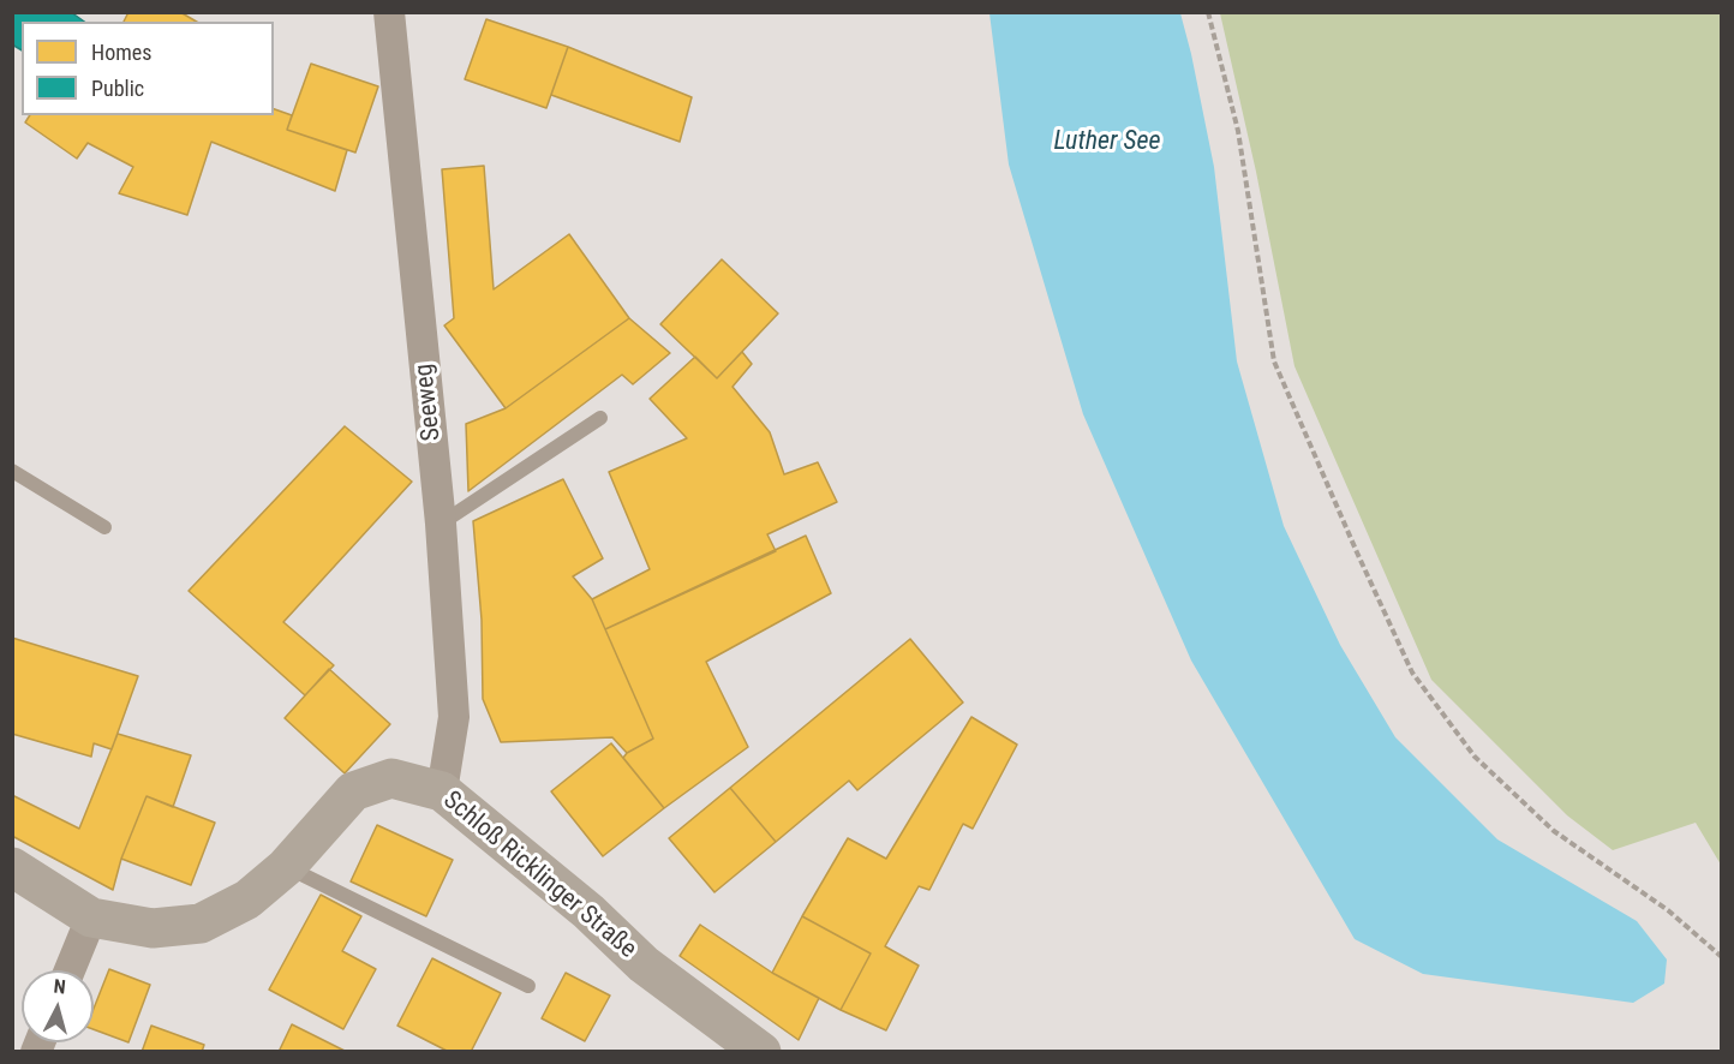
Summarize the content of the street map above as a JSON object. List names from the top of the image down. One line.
{"streets":{"street":["Seeweg","Schloß Ricklinger Straße"]},"crossings":[["Seeweg","Schloß Ricklinger Straße"]],"water":["Luther See"],"legend":["Homes","Public"],"north":"top"}
